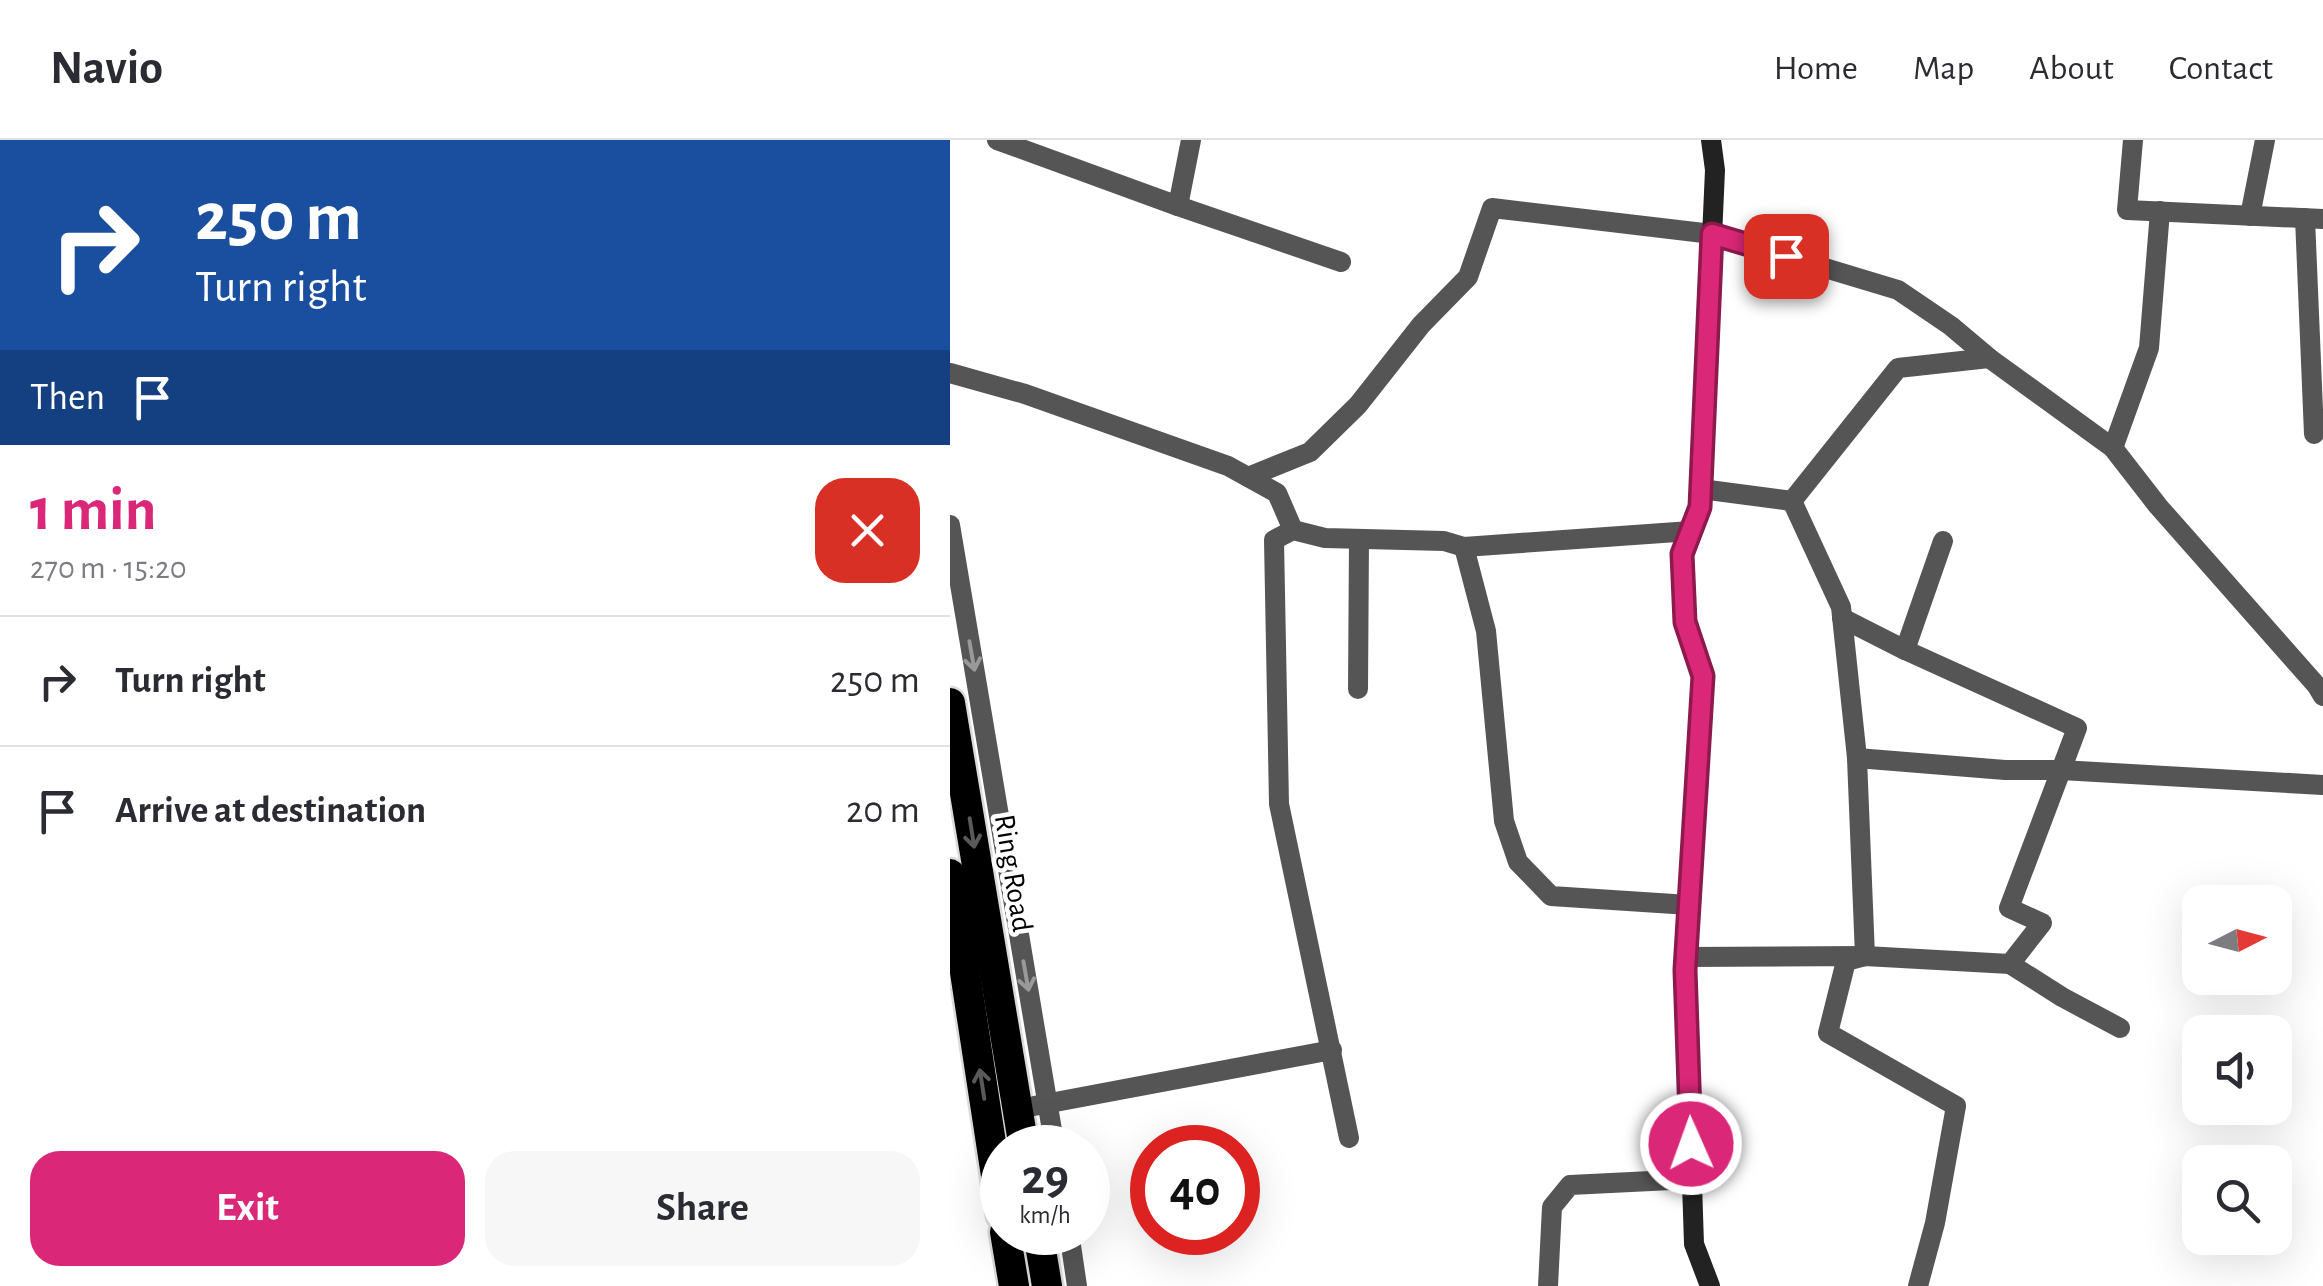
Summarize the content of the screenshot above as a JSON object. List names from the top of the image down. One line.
{"streets":{"highway":["Ring Road"]},"north":"right","page":{"header":"Navio","nav":["Home","Map","About","Contact"],"turn":["250 m","Turn right"],"then":"Then","heading":["1 min","270 m · 15:20"],"list":[{"name":"Turn right","value":"250 m"},{"name":"Arrive at destination","value":"20 m"}],"speed":"29 km/h","limit":"40","buttons":["Exit","Share"]}}
